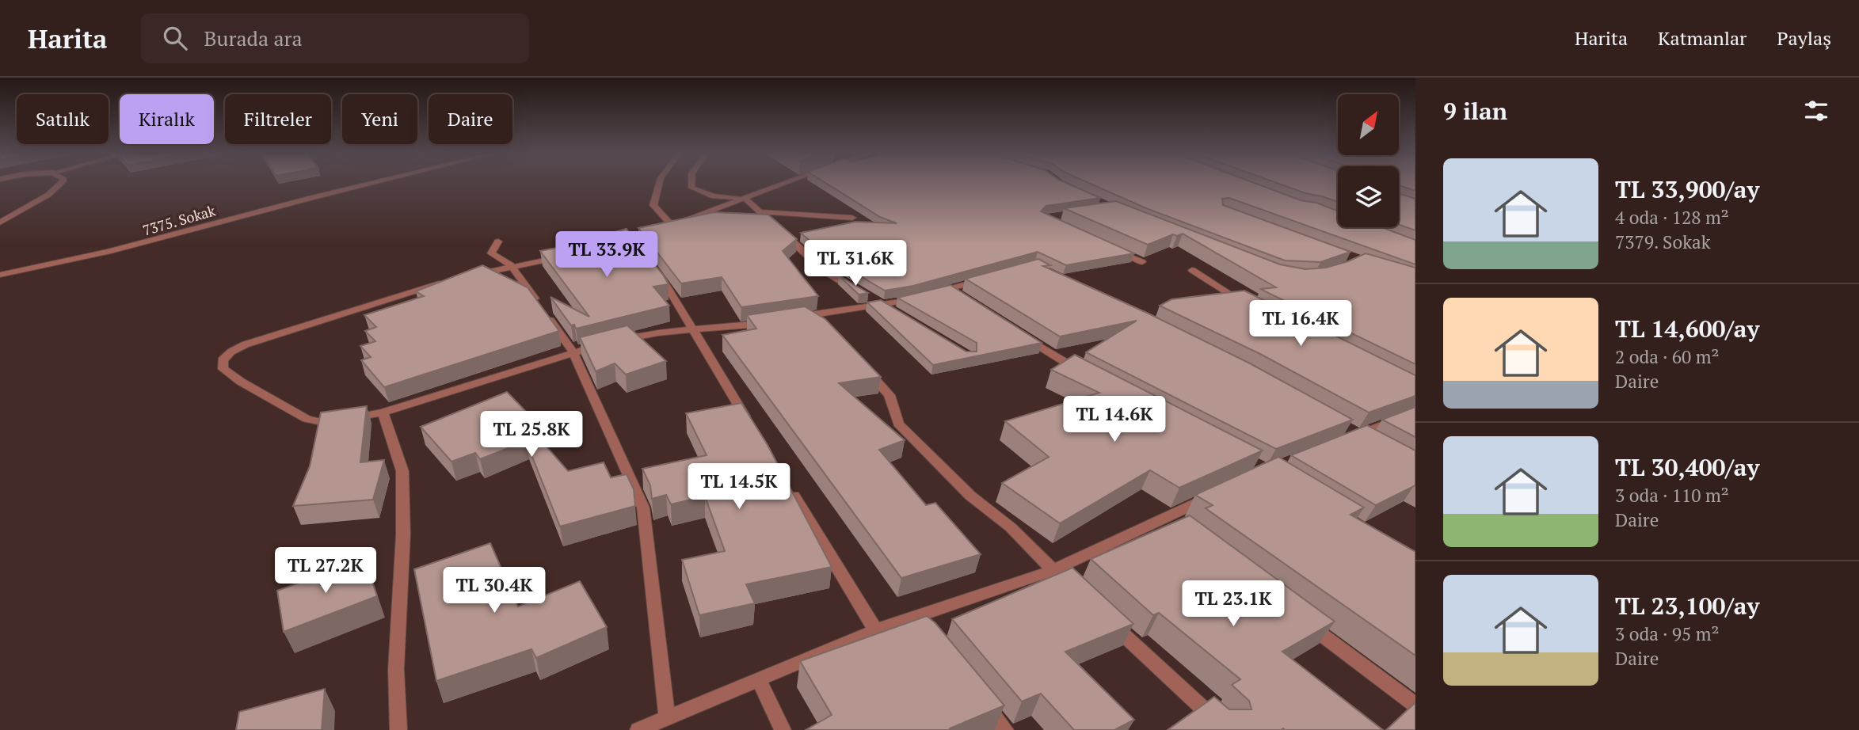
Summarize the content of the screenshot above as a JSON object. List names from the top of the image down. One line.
{"streets":{"street":["7375. Sokak"]},"north":"top right","page":{"header":"Harita","search":"Burada ara","nav":["Harita","Katmanlar","Paylaş"],"heading":"9 ilan","chip":["Satılık","Kiralık","Filtreler","Yeni","Daire"],"list":[{"name":"TL 33,900/ay","note":"4 oda · 128 m² · 7379. Sokak"},{"name":"TL 14,600/ay","note":"2 oda · 60 m² · Daire"},{"name":"TL 30,400/ay","note":"3 oda · 110 m² · Daire"},{"name":"TL 23,100/ay","note":"3 oda · 95 m² · Daire"}],"price":["TL 33.9K","TL 31.6K","TL 16.4K","TL 14.6K","TL 25.8K","TL 14.5K","TL 27.2K","TL 30.4K","TL 23.1K"]}}
